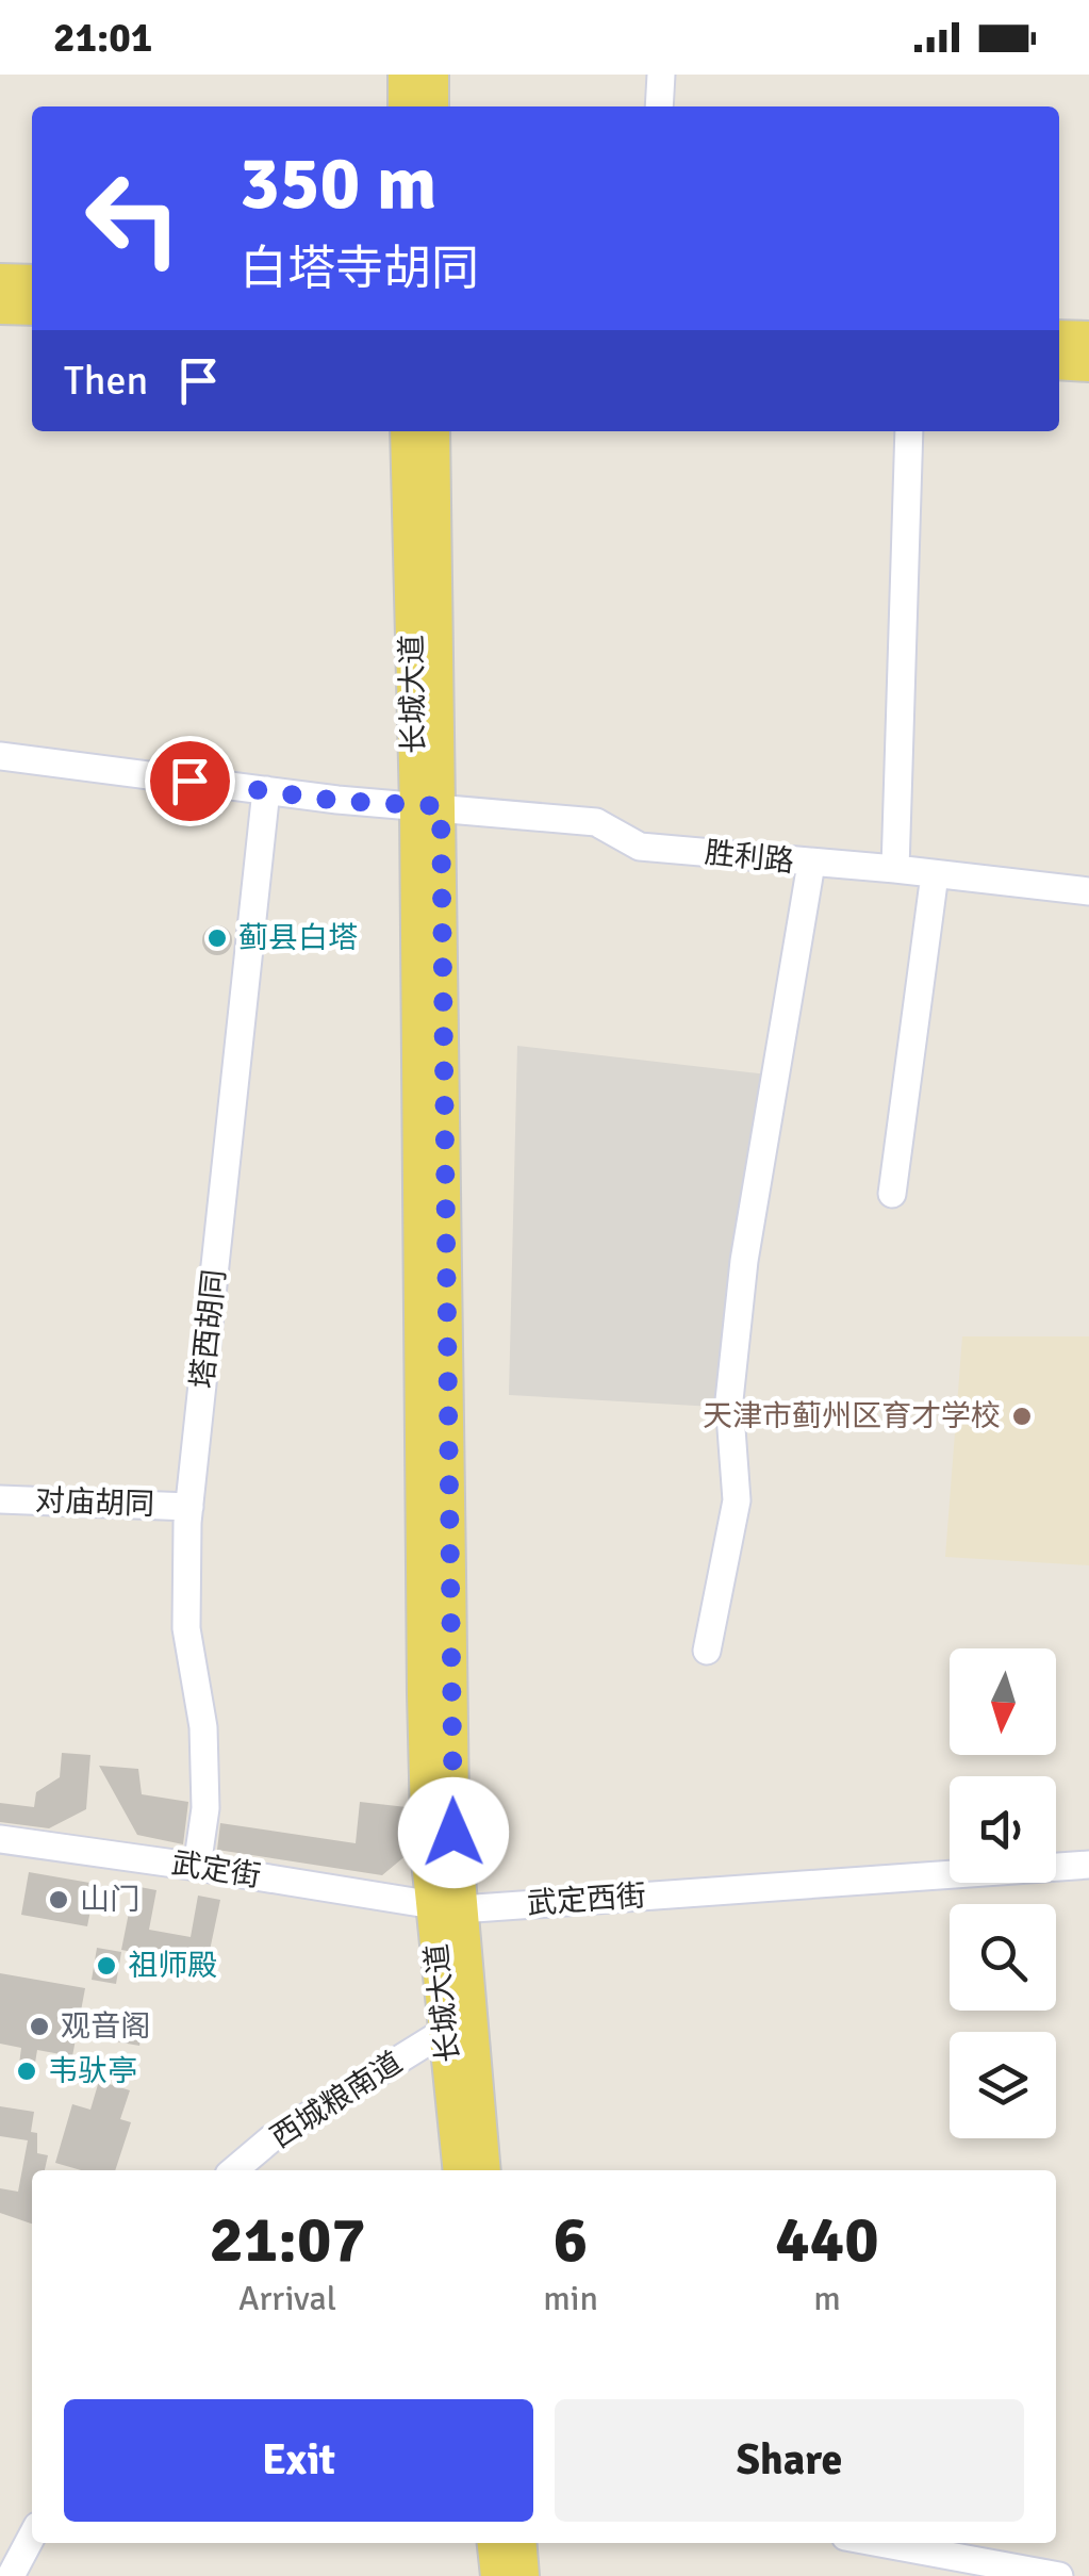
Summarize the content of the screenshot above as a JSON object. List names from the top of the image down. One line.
{"streets":{"main road":["长城大道"],"street":["胜利路","塔西胡同","对庙胡同","武定街","武定西街","西城粮南道"]},"crossings":[["长城大道","胜利路"],["长城大道","武定街"],["长城大道","武定西街"],["长城大道","西城粮南道"],["胜利路","塔西胡同"],["塔西胡同","对庙胡同"],["塔西胡同","武定街"],["武定街","武定西街"]],"places":["蓟县白塔","天津市蓟州区育才学校","山门","祖师殿","观音阁","韦驮亭"],"north":"bottom","page":{"status":"21:01","turn":["350 m","白塔寺胡同"],"then":"Then","eta":["21:07","Arrival","6","min","440","m"],"buttons":["Exit","Share"]}}
